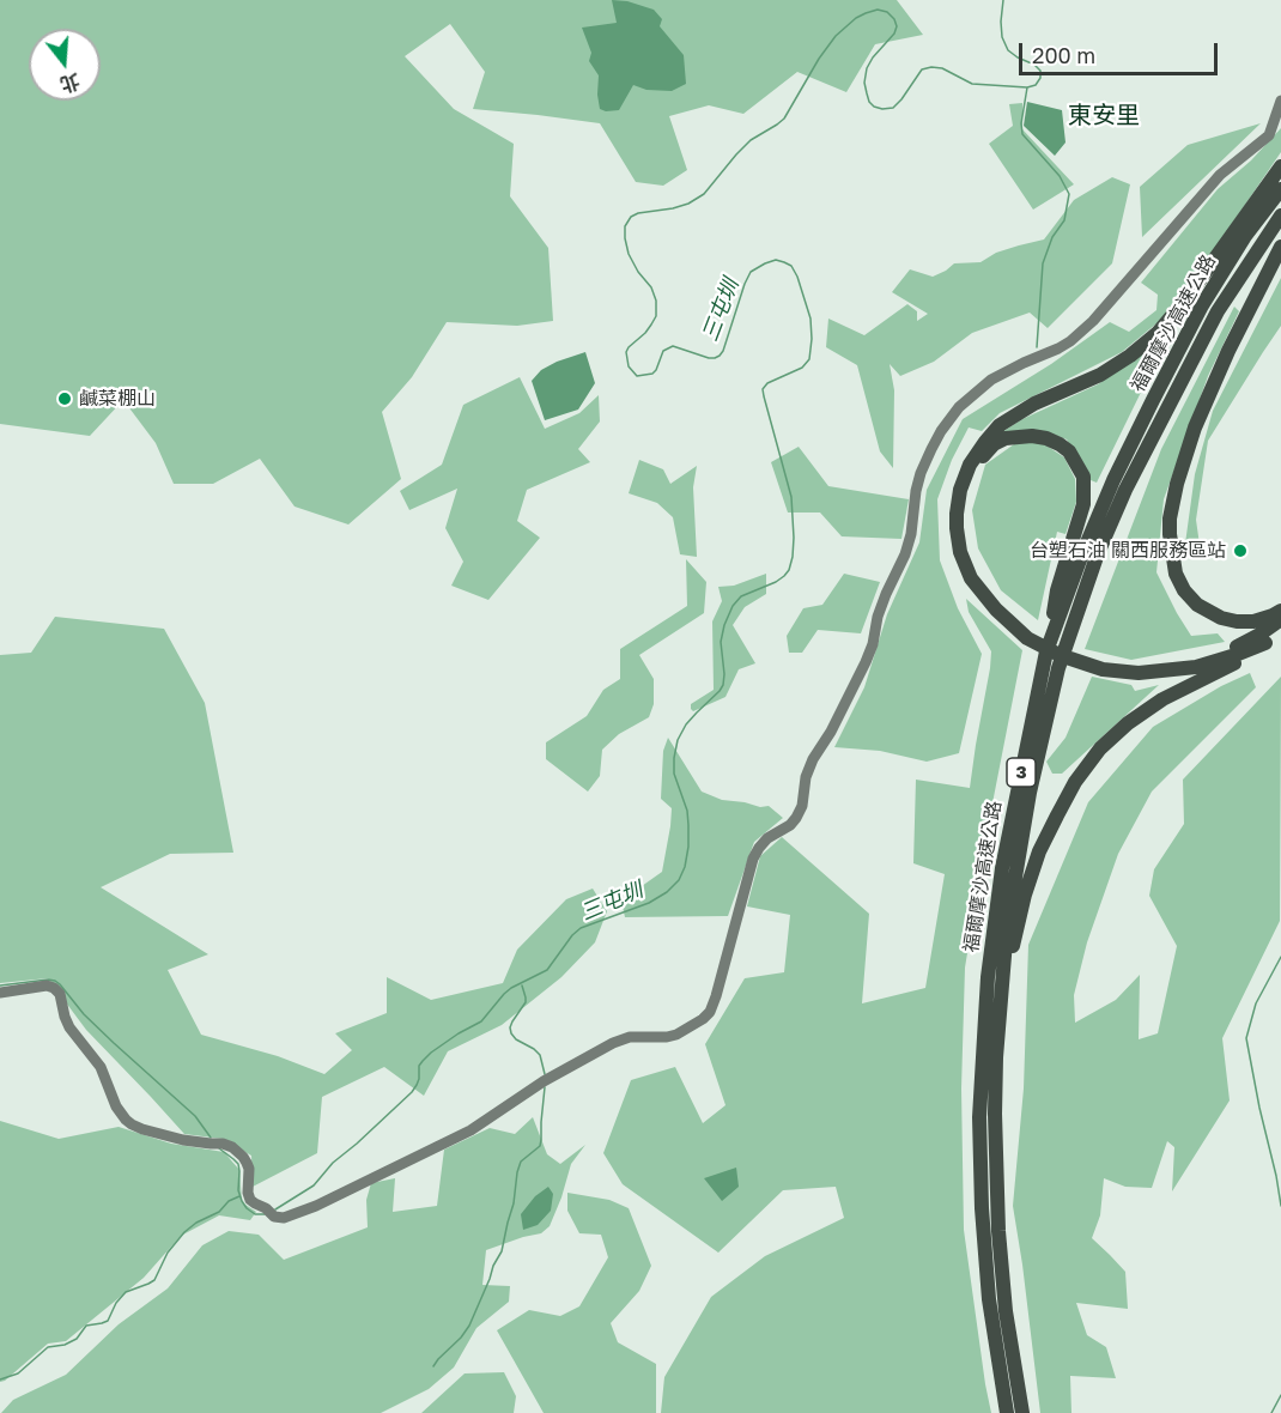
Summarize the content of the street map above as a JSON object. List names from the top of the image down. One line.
{"streets":{"highway":["福爾摩沙高速公路","3"]},"districts":["東安里"],"water":["三屯圳"],"places":["鹹菜棚山","台塑石油 關西服務區站"],"scale_bar":"200 m","north":"bottom"}
